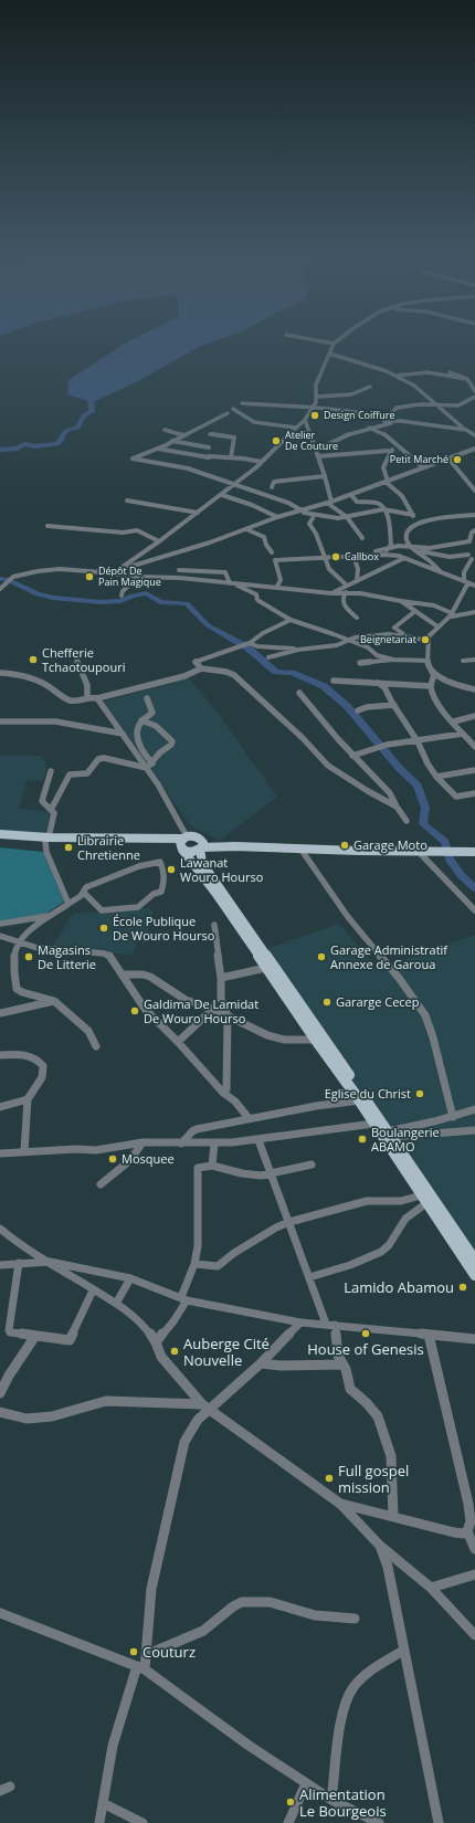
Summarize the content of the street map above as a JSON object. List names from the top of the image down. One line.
{"places":["Design Coiffure","Atelier De Couture","Petit Marché","Callbox","Dépôt De Pain Magique","Beignetariat","Chefferie Tchaotoupouri","Garage Moto","Librairie Chretienne","Lawanat Wouro Hourso","École Publique De Wouro Hourso","Magasins De Litterie","Garage Administratif Annexe de Garoua","Gararge Cecep","Galdima De Lamidat De Wouro Hourso","Eglise du Christ","Boulangerie ABAMO","Mosquee","Lamido Abamou","House of Genesis","Auberge Cité Nouvelle","Full gospel mission","Couturz","Alimentation Le Bourgeois"]}
